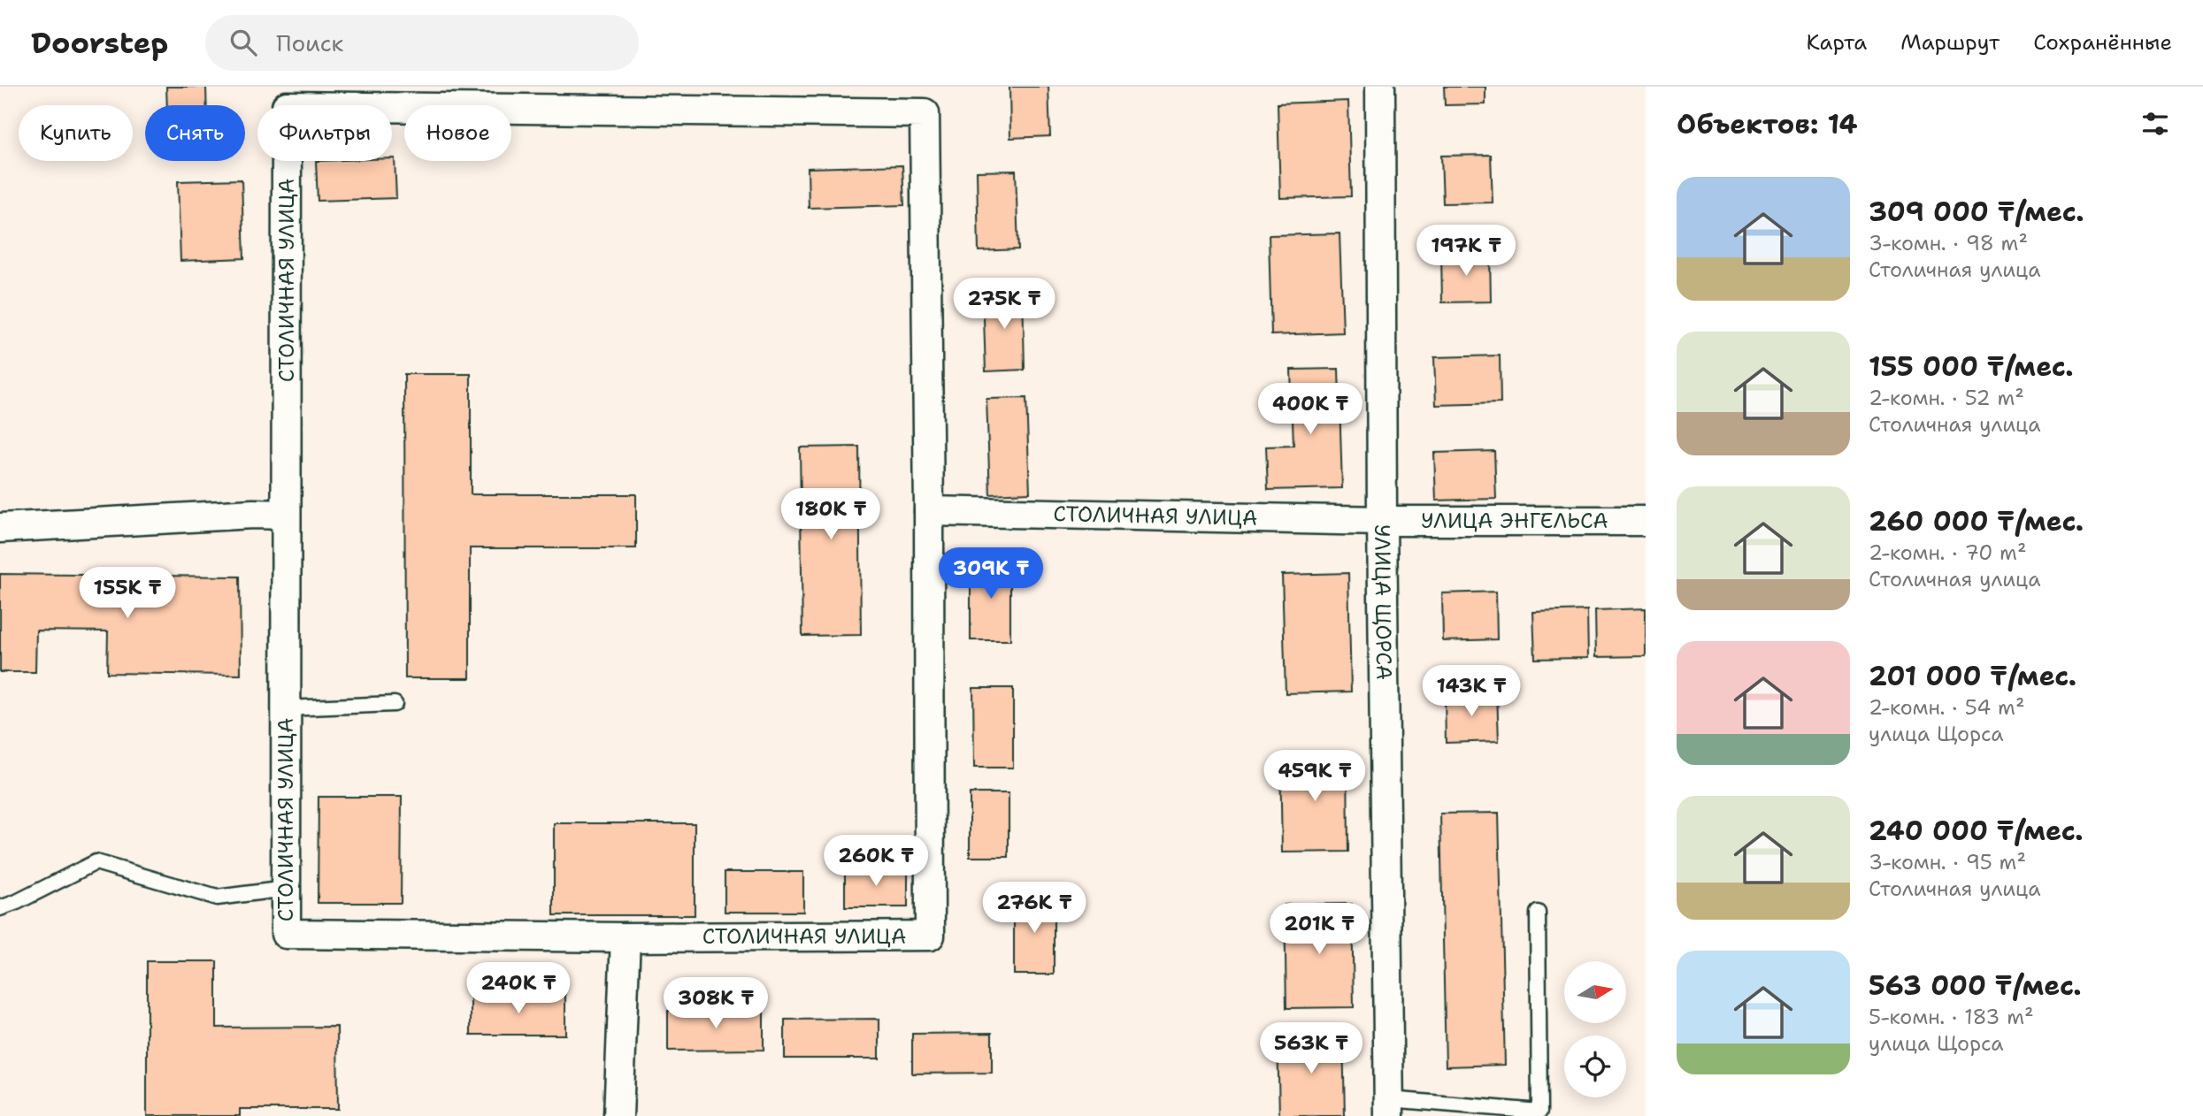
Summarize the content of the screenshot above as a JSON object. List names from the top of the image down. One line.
{"streets":{"street":["СТОЛИЧНАЯ УЛИЦА","УЛИЦА ЭНГЕЛЬСА","УЛИЦА ЩОРСА"]},"crossings":[["СТОЛИЧНАЯ УЛИЦА","УЛИЦА ЭНГЕЛЬСА"],["СТОЛИЧНАЯ УЛИЦА","УЛИЦА ЩОРСА"],["УЛИЦА ЭНГЕЛЬСА","УЛИЦА ЩОРСА"]],"north":"right","page":{"header":"Doorstep","search":"Поиск","nav":["Карта","Маршрут","Сохранённые"],"heading":"Объектов: 14","chip":["Купить","Снять","Фильтры","Новое"],"list":[{"name":"309 000 ₸/мес.","note":"3-комн. · 98 m² · Столичная улица"},{"name":"155 000 ₸/мес.","note":"2-комн. · 52 m² · Столичная улица"},{"name":"260 000 ₸/мес.","note":"2-комн. · 70 m² · Столичная улица"},{"name":"201 000 ₸/мес.","note":"2-комн. · 54 m² · улица Щорса"},{"name":"240 000 ₸/мес.","note":"3-комн. · 95 m² · Столичная улица"},{"name":"563 000 ₸/мес.","note":"5-комн. · 183 m² · улица Щорса"}],"price":["197K ₸","275K ₸","400K ₸","180K ₸","309K ₸","155K ₸","143K ₸","459K ₸","260K ₸","276K ₸","201K ₸","240K ₸","308K ₸","563K ₸"]}}
